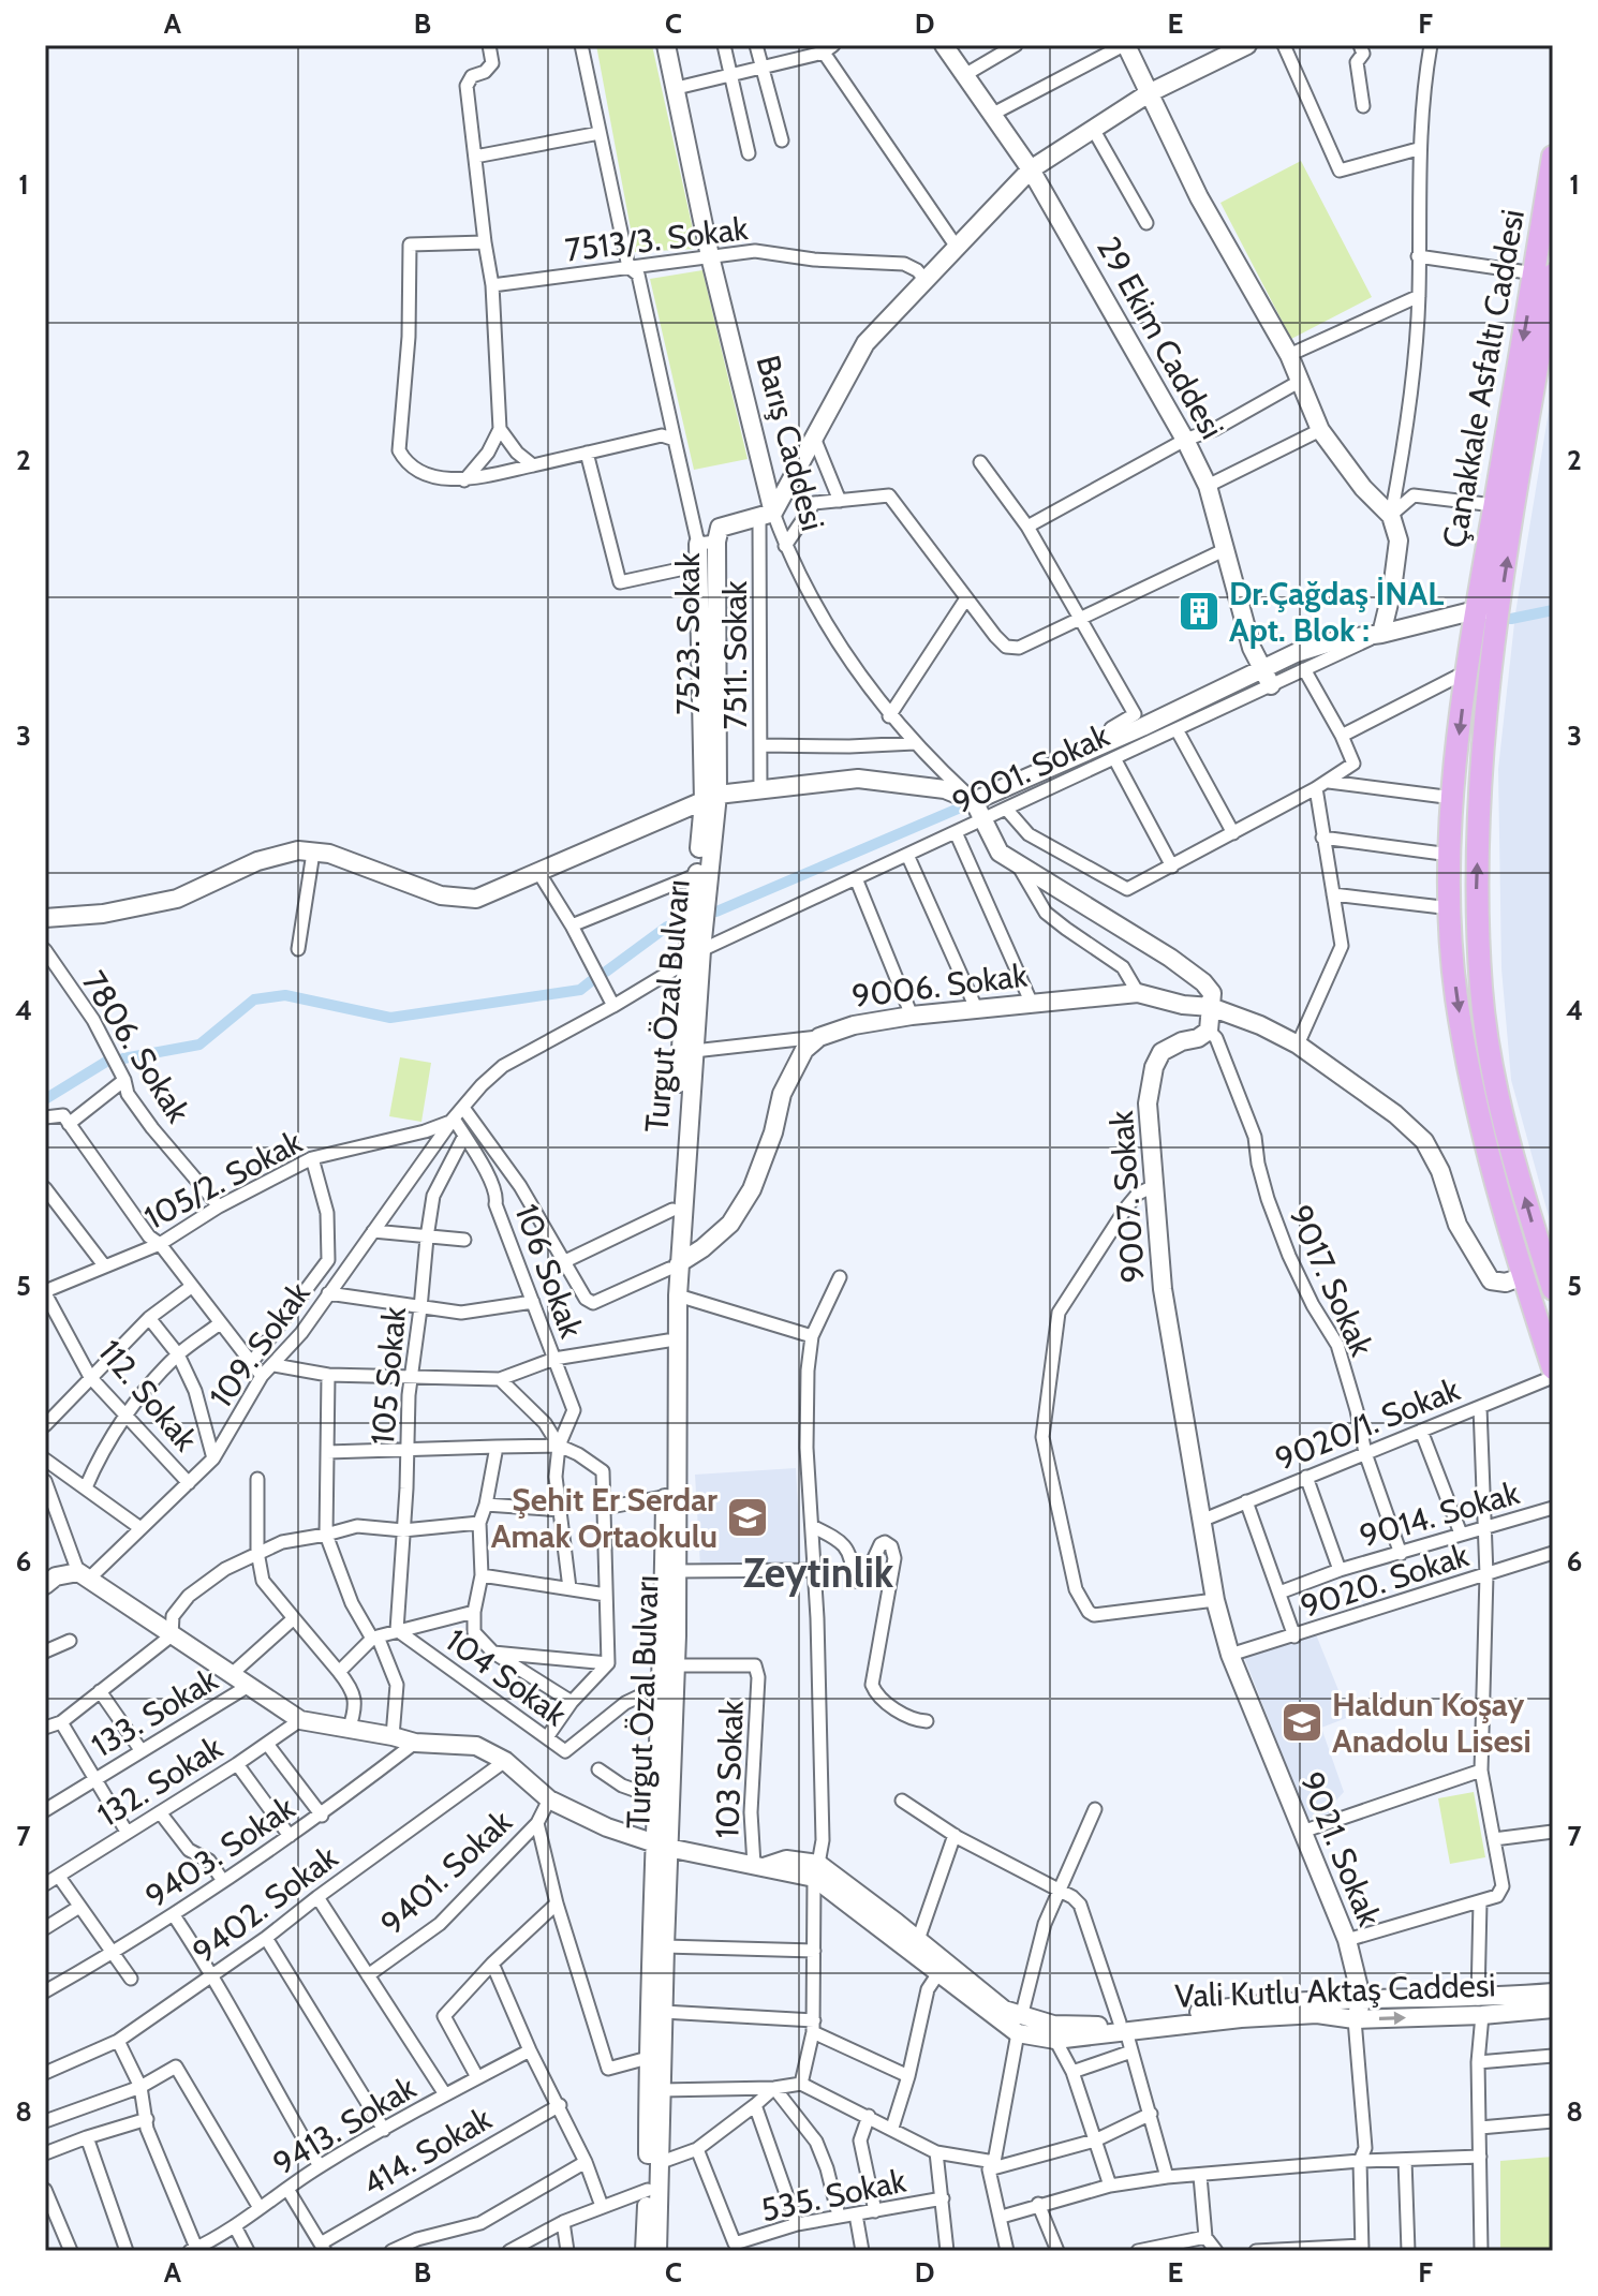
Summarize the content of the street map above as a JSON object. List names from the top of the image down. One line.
{"streets":{"highway":["Çanakkale Asfaltı Caddesi"],"street":["7513/3. Sokak","29 Ekim Caddesi","Barış Caddesi","7523. Sokak","7511. Sokak","9001. Sokak","9006. Sokak","Turgut Özal Bulvarı","7806. Sokak","105/2. Sokak","9007. Sokak","106 Sokak","9017. Sokak","109. Sokak","105 Sokak","112. Sokak","9020/1. Sokak","9014. Sokak","9020. Sokak","104 Sokak","133. Sokak","103 Sokak","132. Sokak","9021. Sokak","9403. Sokak","9401. Sokak","9402. Sokak","Vali Kutlu Aktaş Caddesi","9413. Sokak","414. Sokak","535. Sokak"]},"crossings":[["7513/3. Sokak","Barış Caddesi"],["29 Ekim Caddesi","9001. Sokak"],["Barış Caddesi","7523. Sokak"],["Barış Caddesi","7511. Sokak"],["7523. Sokak","7511. Sokak"],["7523. Sokak","Turgut Özal Bulvarı"],["9001. Sokak","Turgut Özal Bulvarı"],["9006. Sokak","Turgut Özal Bulvarı"],["Turgut Özal Bulvarı","104 Sokak"],["Turgut Özal Bulvarı","103 Sokak"],["7806. Sokak","105/2. Sokak"],["105/2. Sokak","106 Sokak"],["105/2. Sokak","109. Sokak"],["105/2. Sokak","112. Sokak"],["9007. Sokak","9017. Sokak"],["9007. Sokak","9020/1. Sokak"],["9007. Sokak","9020. Sokak"],["9007. Sokak","9021. Sokak"],["106 Sokak","109. Sokak"],["106 Sokak","105 Sokak"],["9017. Sokak","9020/1. Sokak"],["9017. Sokak","9014. Sokak"],["109. Sokak","112. Sokak"],["105 Sokak","104 Sokak"],["9020. Sokak","9021. Sokak"],["104 Sokak","103 Sokak"],["9021. Sokak","Vali Kutlu Aktaş Caddesi"]],"districts":["Zeytinlik"],"places":{"building":["Dr.Çağdaş İNAL Apt. Blok :"],"school or university":["Şehit Er Serdar Amak Ortaokulu","Haldun Koşay Anadolu Lisesi"]},"grid":{"columns":["A","B","C","D","E","F"],"rows":["1","2","3","4","5","6","7","8"]}}
